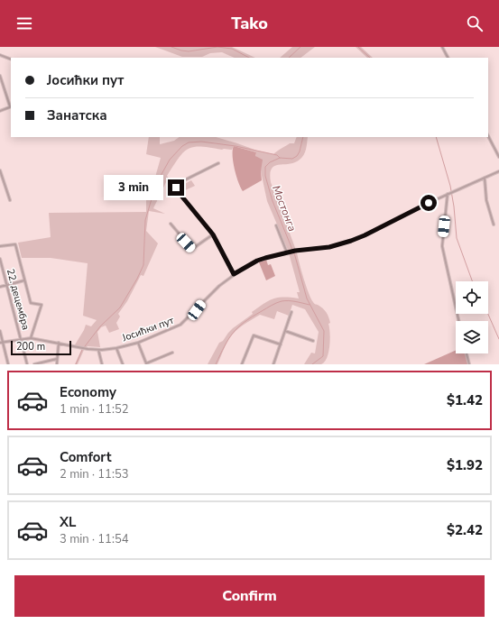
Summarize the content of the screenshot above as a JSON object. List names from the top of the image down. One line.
{"streets":{"street":["22. децембра","Јосићки пут"]},"crossings":[["22. децембра","Јосићки пут"]],"water":["Мостонга"],"scale_bar":"200 m","page":{"header":"Tako","banner":["Јосићки пут","Занатска"],"bubble":"3 min","scale":"200 m","list":[{"name":"Economy","note":"1 min · 11:52","value":"$1.42"},{"name":"Comfort","note":"2 min · 11:53","value":"$1.92"},{"name":"XL","note":"3 min · 11:54","value":"$2.42"}],"buttons":"Confirm"}}
